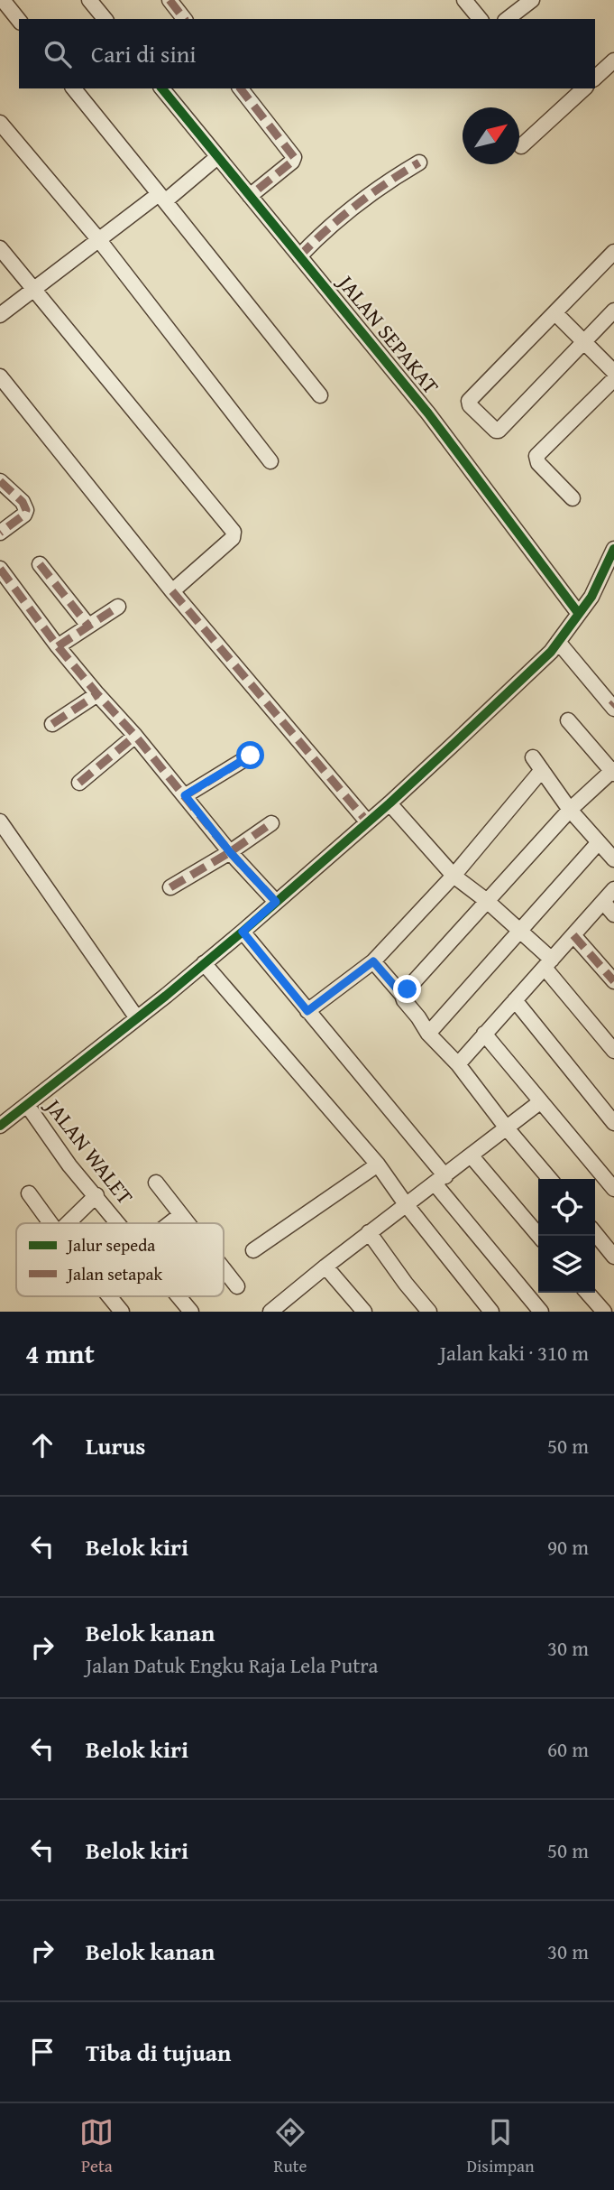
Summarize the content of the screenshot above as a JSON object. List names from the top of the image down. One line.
{"streets":{"street":["JALAN SEPAKAT","JALAN WALET"]},"legend":["Jalur sepeda","Jalan setapak"],"north":"top right","page":{"search":"Cari di sini","heading":["4 mnt","Jalan kaki · 310 m"],"list":[["Lurus","50 m"],["Belok kiri","90 m"],["Belok kanan","Jalan Datuk Engku Raja Lela Putra","30 m"],["Belok kiri","60 m"],["Belok kiri","50 m"],["Belok kanan","30 m"],"Tiba di tujuan"],"nav":["Peta","Rute","Disimpan"]}}
